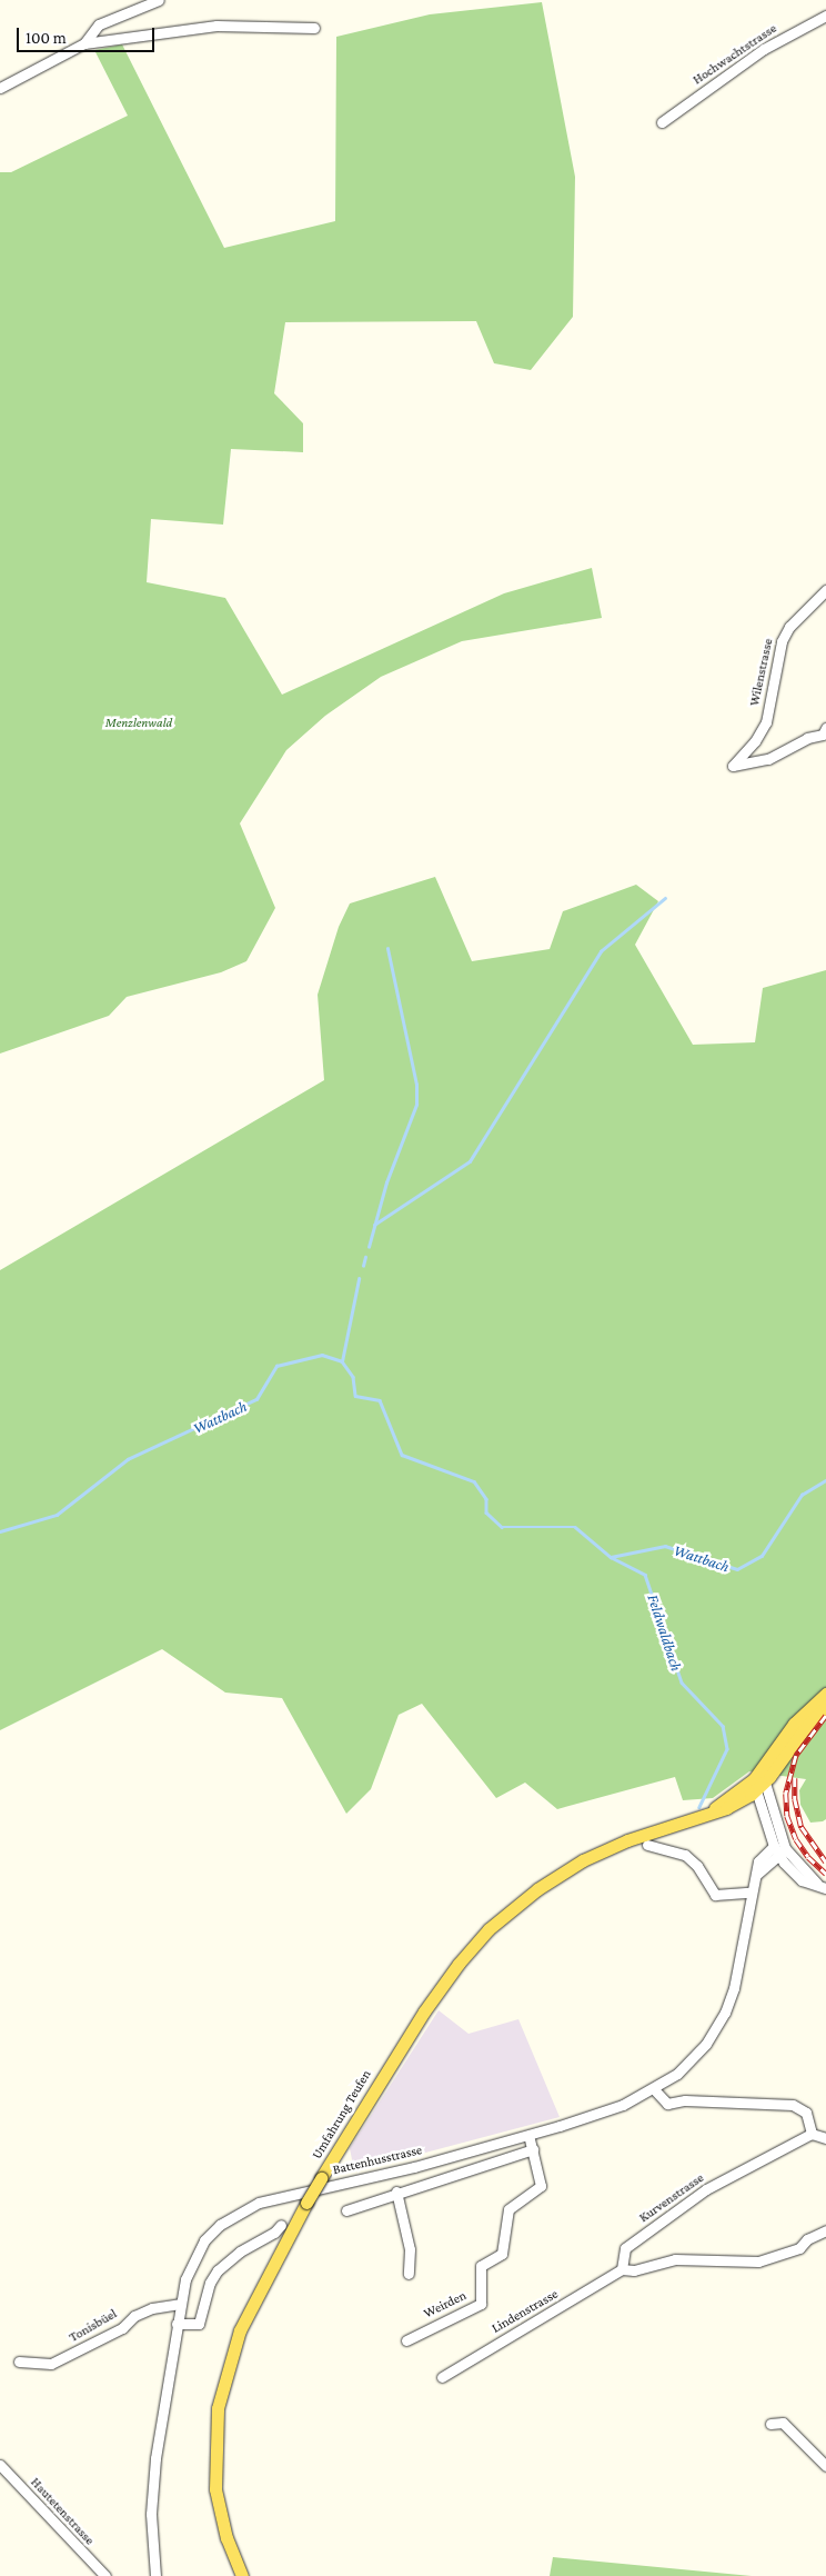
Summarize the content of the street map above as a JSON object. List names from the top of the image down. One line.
{"streets":{"main road":["Umfahrung Teufen"],"street":["Hochwachtstrasse","Wilenstrasse","Battenhusstrasse","Kurvenstrasse","Weirden","Lindenstrasse","Tonisbüel","Hautetenstrasse"]},"crossings":[["Battenhusstrasse","Weirden"],["Battenhusstrasse","Tonisbüel"],["Kurvenstrasse","Lindenstrasse"]],"water":["Wattbach","Feldwaldbach"],"parks":["Menzlenwald"],"scale_bar":"100 m"}
